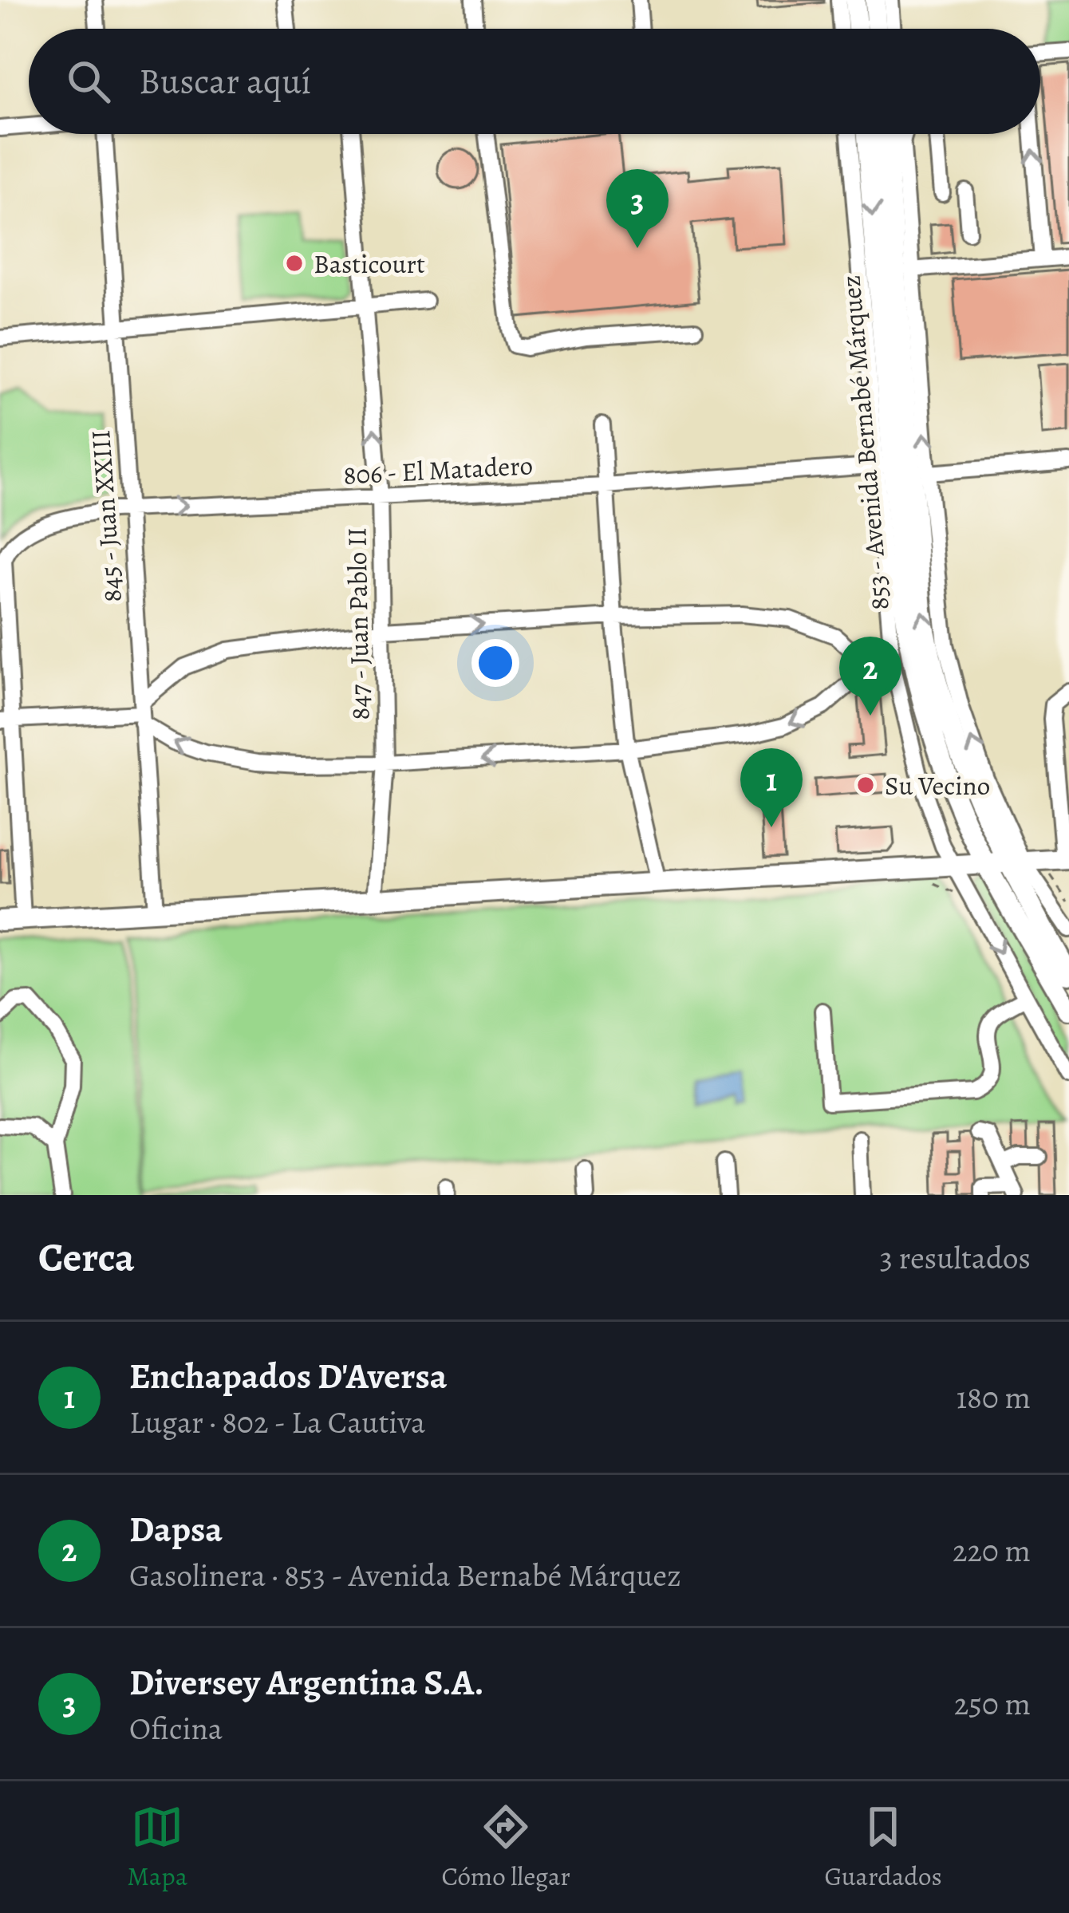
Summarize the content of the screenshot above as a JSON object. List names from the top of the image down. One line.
{"streets":{"main road":["853 - Avenida Bernabé Márquez"],"street":["806 - El Matadero","845 - Juan XXIII","847 - Juan Pablo II"]},"crossings":[["853 - Avenida Bernabé Márquez","806 - El Matadero"],["806 - El Matadero","845 - Juan XXIII"],["806 - El Matadero","847 - Juan Pablo II"]],"places":["Basticourt","Su Vecino"],"page":{"search":"Buscar aquí","pins":["3","2","1"],"heading":["Cerca","3 resultados"],"list":[{"mark":"1","name":"Enchapados D'Aversa","note":"Lugar · 802 - La Cautiva","value":"180 m"},{"mark":"2","name":"Dapsa","note":"Gasolinera · 853 - Avenida Bernabé Márquez","value":"220 m"},{"mark":"3","name":"Diversey Argentina S.A.","note":"Oficina","value":"250 m"}],"nav":["Mapa","Cómo llegar","Guardados"]}}
